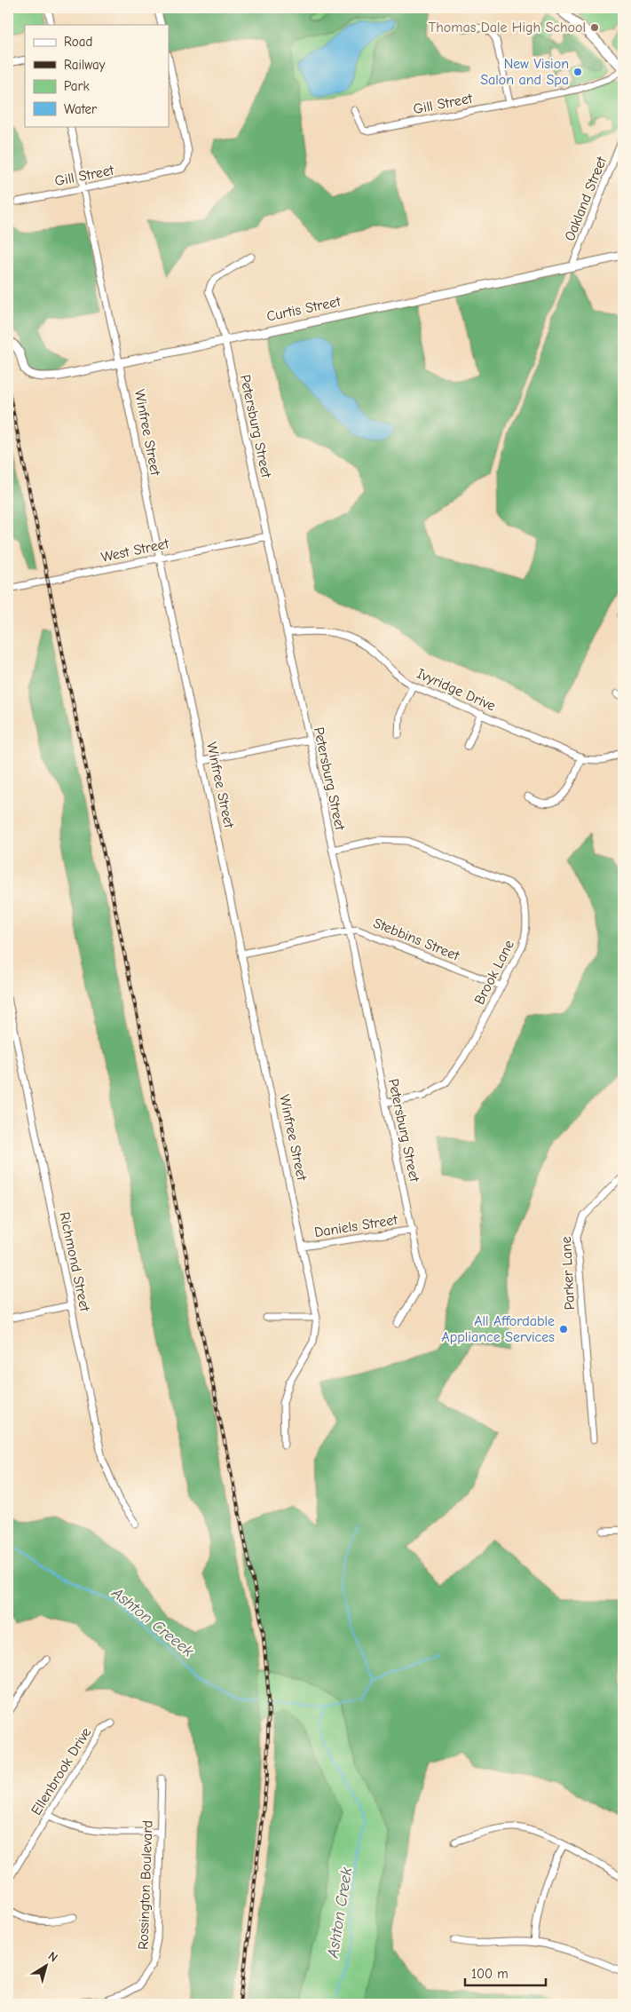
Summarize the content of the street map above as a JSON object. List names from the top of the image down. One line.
{"streets":{"street":["Gill Street","Oakland Street","Curtis Street","Petersburg Street","Winfree Street","West Street","Ivyridge Drive","Stebbins Street","Brook Lane","Daniels Street","Richmond Street","Parker Lane","Ellenbrook Drive","Rossington Boulevard"]},"crossings":[["Gill Street","Winfree Street"],["Oakland Street","Curtis Street"],["Curtis Street","Petersburg Street"],["Curtis Street","Winfree Street"],["Petersburg Street","West Street"],["Petersburg Street","Ivyridge Drive"],["Petersburg Street","Stebbins Street"],["Petersburg Street","Brook Lane"],["Petersburg Street","Daniels Street"],["Winfree Street","West Street"],["Winfree Street","Stebbins Street"],["Winfree Street","Daniels Street"],["Stebbins Street","Brook Lane"]],"water":["Ashton Creeek","Ashton Creek"],"places":["Thomas Dale High School","New Vision Salon and Spa","All Affordable Appliance Services"],"legend":["Road","Railway","Park","Water"],"scale_bar":"100 m","north":"top right"}
